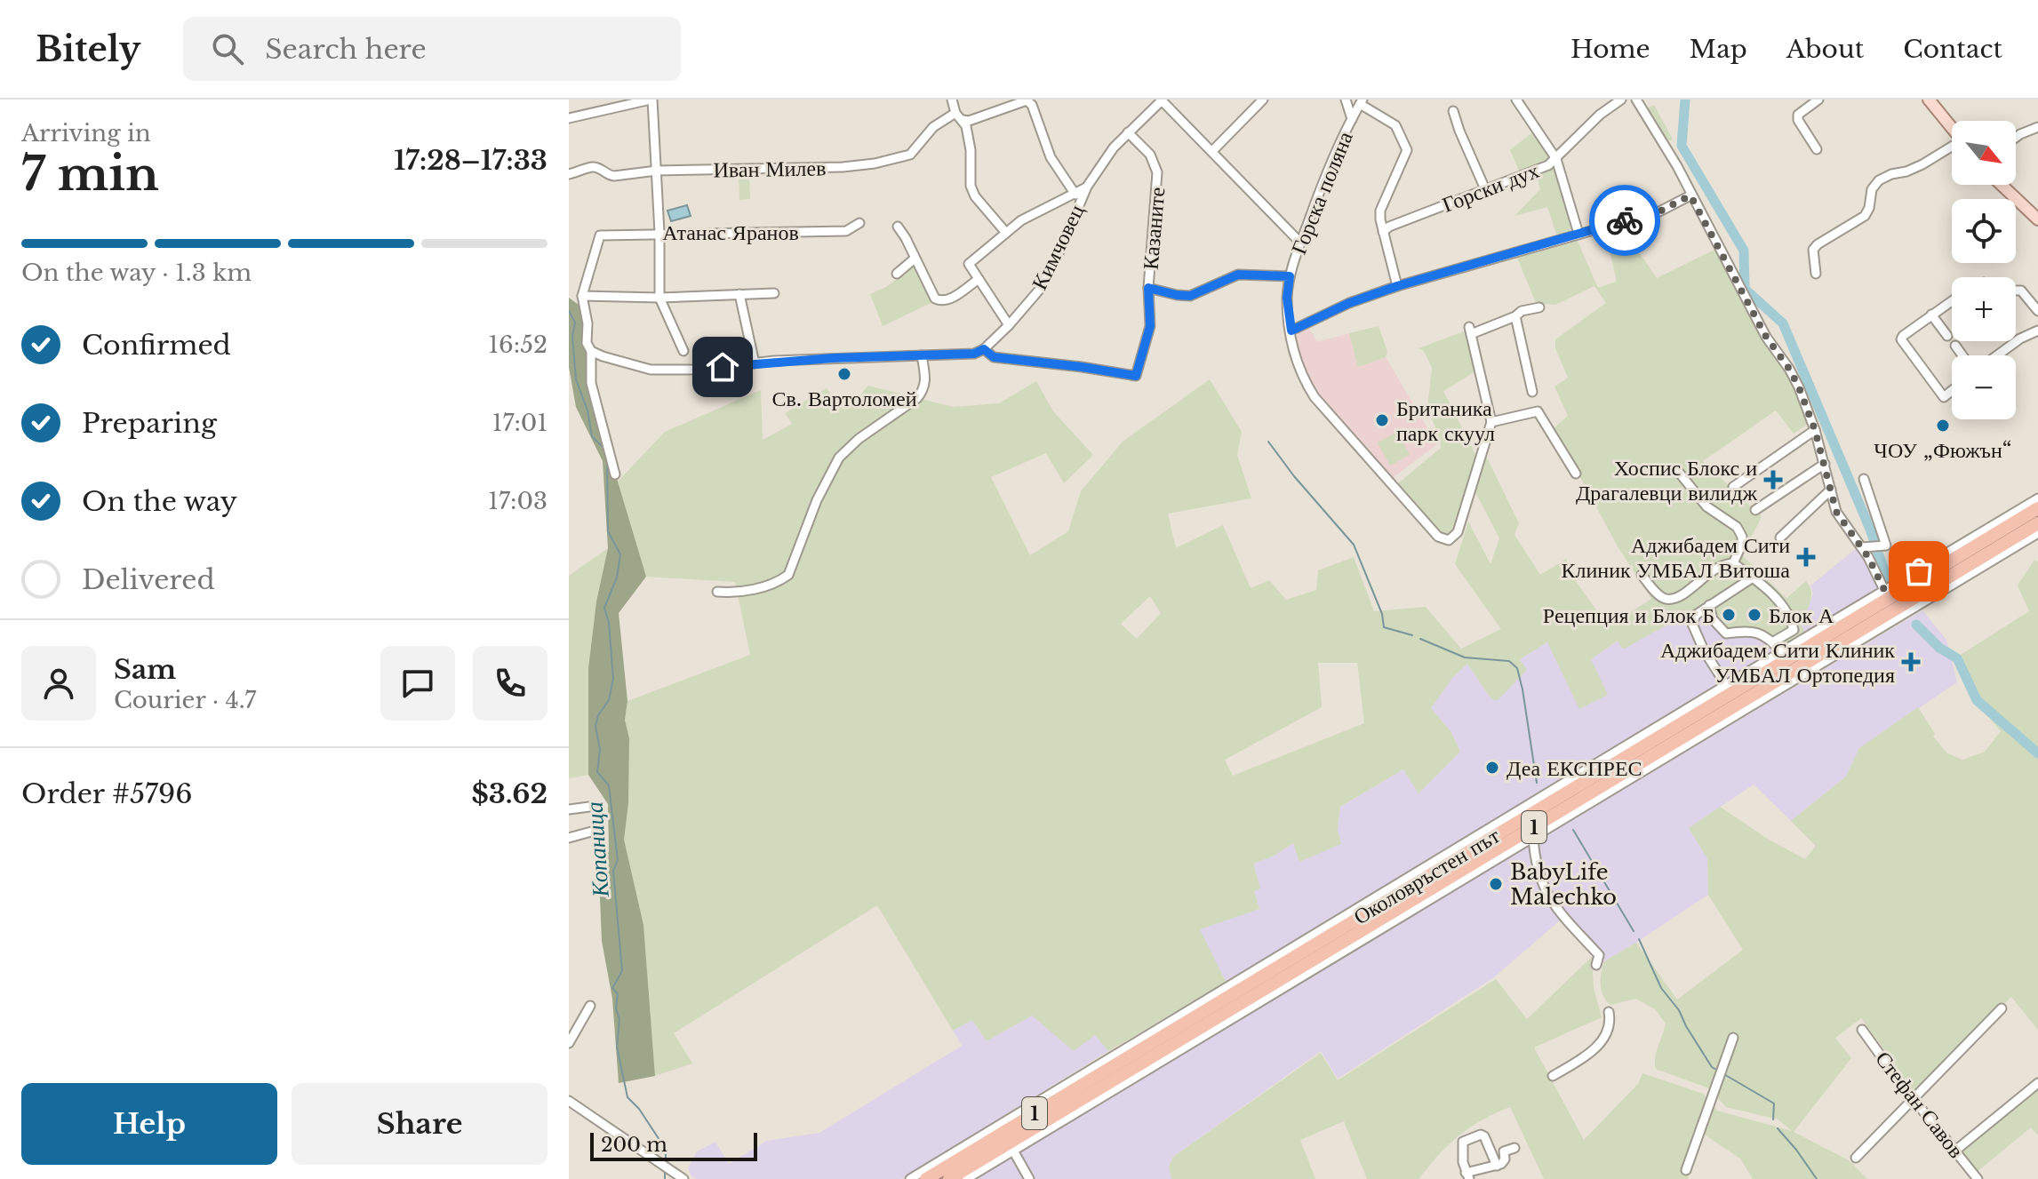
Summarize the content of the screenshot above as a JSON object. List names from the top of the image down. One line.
{"streets":{"highway":["1","Околовръстен път"],"street":["Иван Милев","Горски дух","Горска поляна","Казаните","Атанас Яранов","Кимчовец","Стефан Савов"]},"crossings":[["Казаните","Кимчовец"]],"water":["Копаница"],"places":{"other":["Св. Вартоломей","Британика парк скуул","ЧОУ „Фюжън“","Рецепция и Блок Б","Блок А","Деа ЕКСПРЕС","BabyLife Malechko"],"health":["Хоспис Блокс и Драгалевци вилидж","Аджибадем Сити Клиник УМБАЛ Витоша","Аджибадем Сити Клиник УМБАЛ Ортопедия"]},"scale_bar":"200 m","north":"bottom right","page":{"header":"Bitely","search":"Search here","nav":["Home","Map","About","Contact"],"heading":["7 min","Arriving in","17:28–17:33"],"panel":["Sam","Courier · 4.7","Order #5796","$3.62"],"map_buttons":["+","−"],"bar":"On the way · 1.3 km","list":[["Confirmed","16:52"],["Preparing","17:01"],["On the way","17:03"],"Delivered"],"buttons":["Help","Share"],"scale":"200 m"}}
